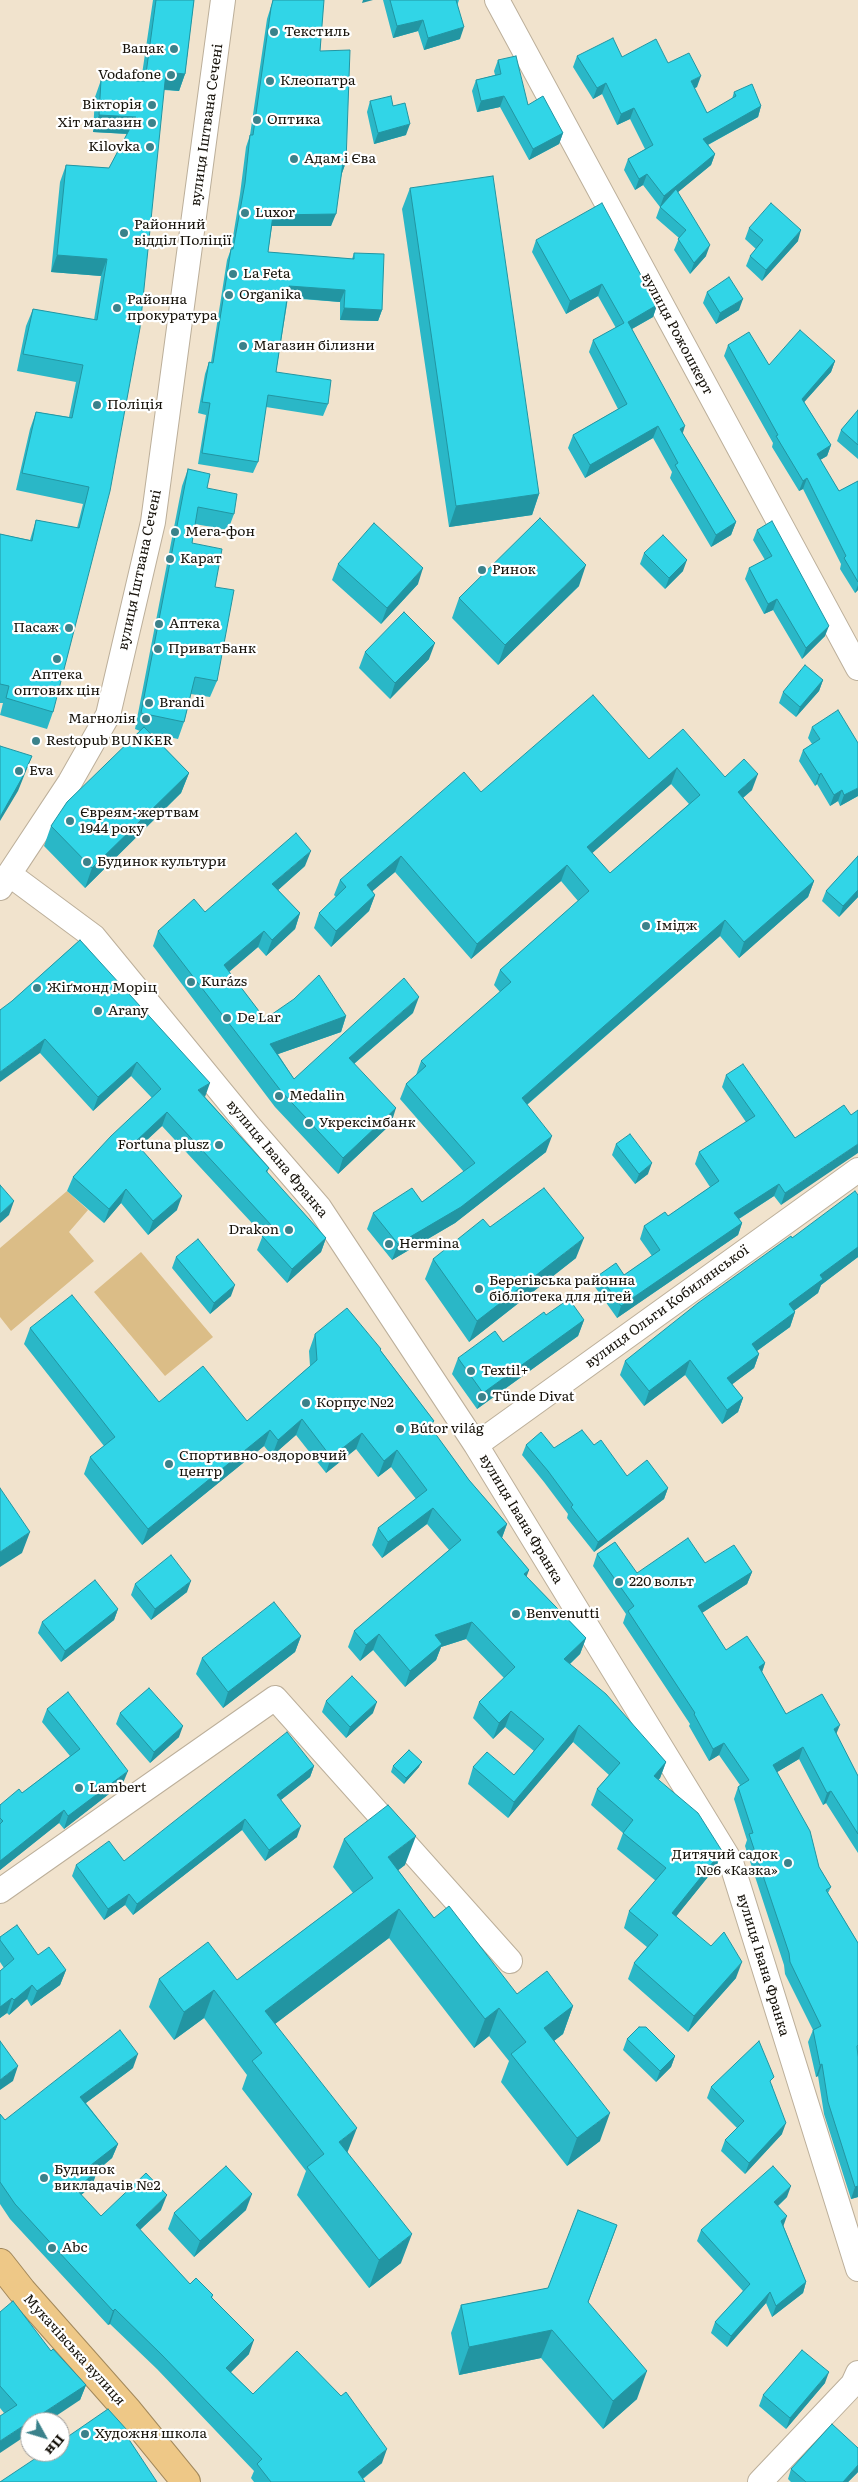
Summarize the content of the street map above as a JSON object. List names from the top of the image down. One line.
{"streets":{"highway":["Мукачівська вулиця"],"street":["вулиця Іштвана Сечені","вулиця Рожошкерт","вулиця Івана Франка","вулиця Ольги Кобилянської"]},"crossings":[["вулиця Іштвана Сечені","вулиця Івана Франка"],["вулиця Івана Франка","вулиця Ольги Кобилянської"]],"places":["Текстиль","Вацак","Vodafone","Клеопатра","Вікторія","Оптика","Хіт магазин","Kilovka","Адам і Єва","Luxor","Районний відділ Поліції","La Feta","Organika","Районна прокуратура","Магазин білизни","Поліція","Мега-фон","Kaрат","Ринок","Аптека","Пасаж","ПриватБанк","Аптека оптових цін","Brandi","Магнолія","Restopub BUNKER","Eva","Євреям-жертвам 1944 року","Будинок культури","Імідж","Kurázs","Жіґмонд Моріц","Arany","De Lar","Medalin","Укрексімбанк","Fortuna plusz","Drakon","Hermina","Берегівська районна бібліотека для дітей","Textil+","Tünde Divat","Корпус №2","Bútor világ","Спортивно-оздоровчий центр","220 вольт","Benvenutti","Lambert","Дитячий садок №6 «Казка»","Будинок викладачів №2","Abc","Художня школа"],"north":"bottom right"}
